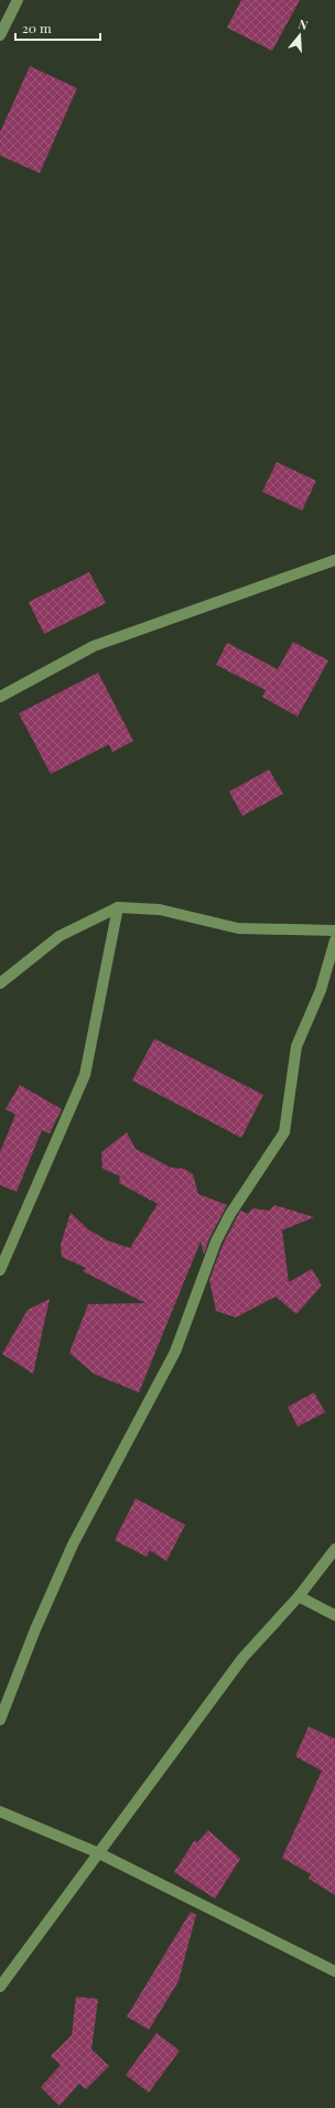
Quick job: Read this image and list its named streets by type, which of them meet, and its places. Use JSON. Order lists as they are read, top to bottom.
{
  "scale_bar": "20 m",
  "north": "top"
}
